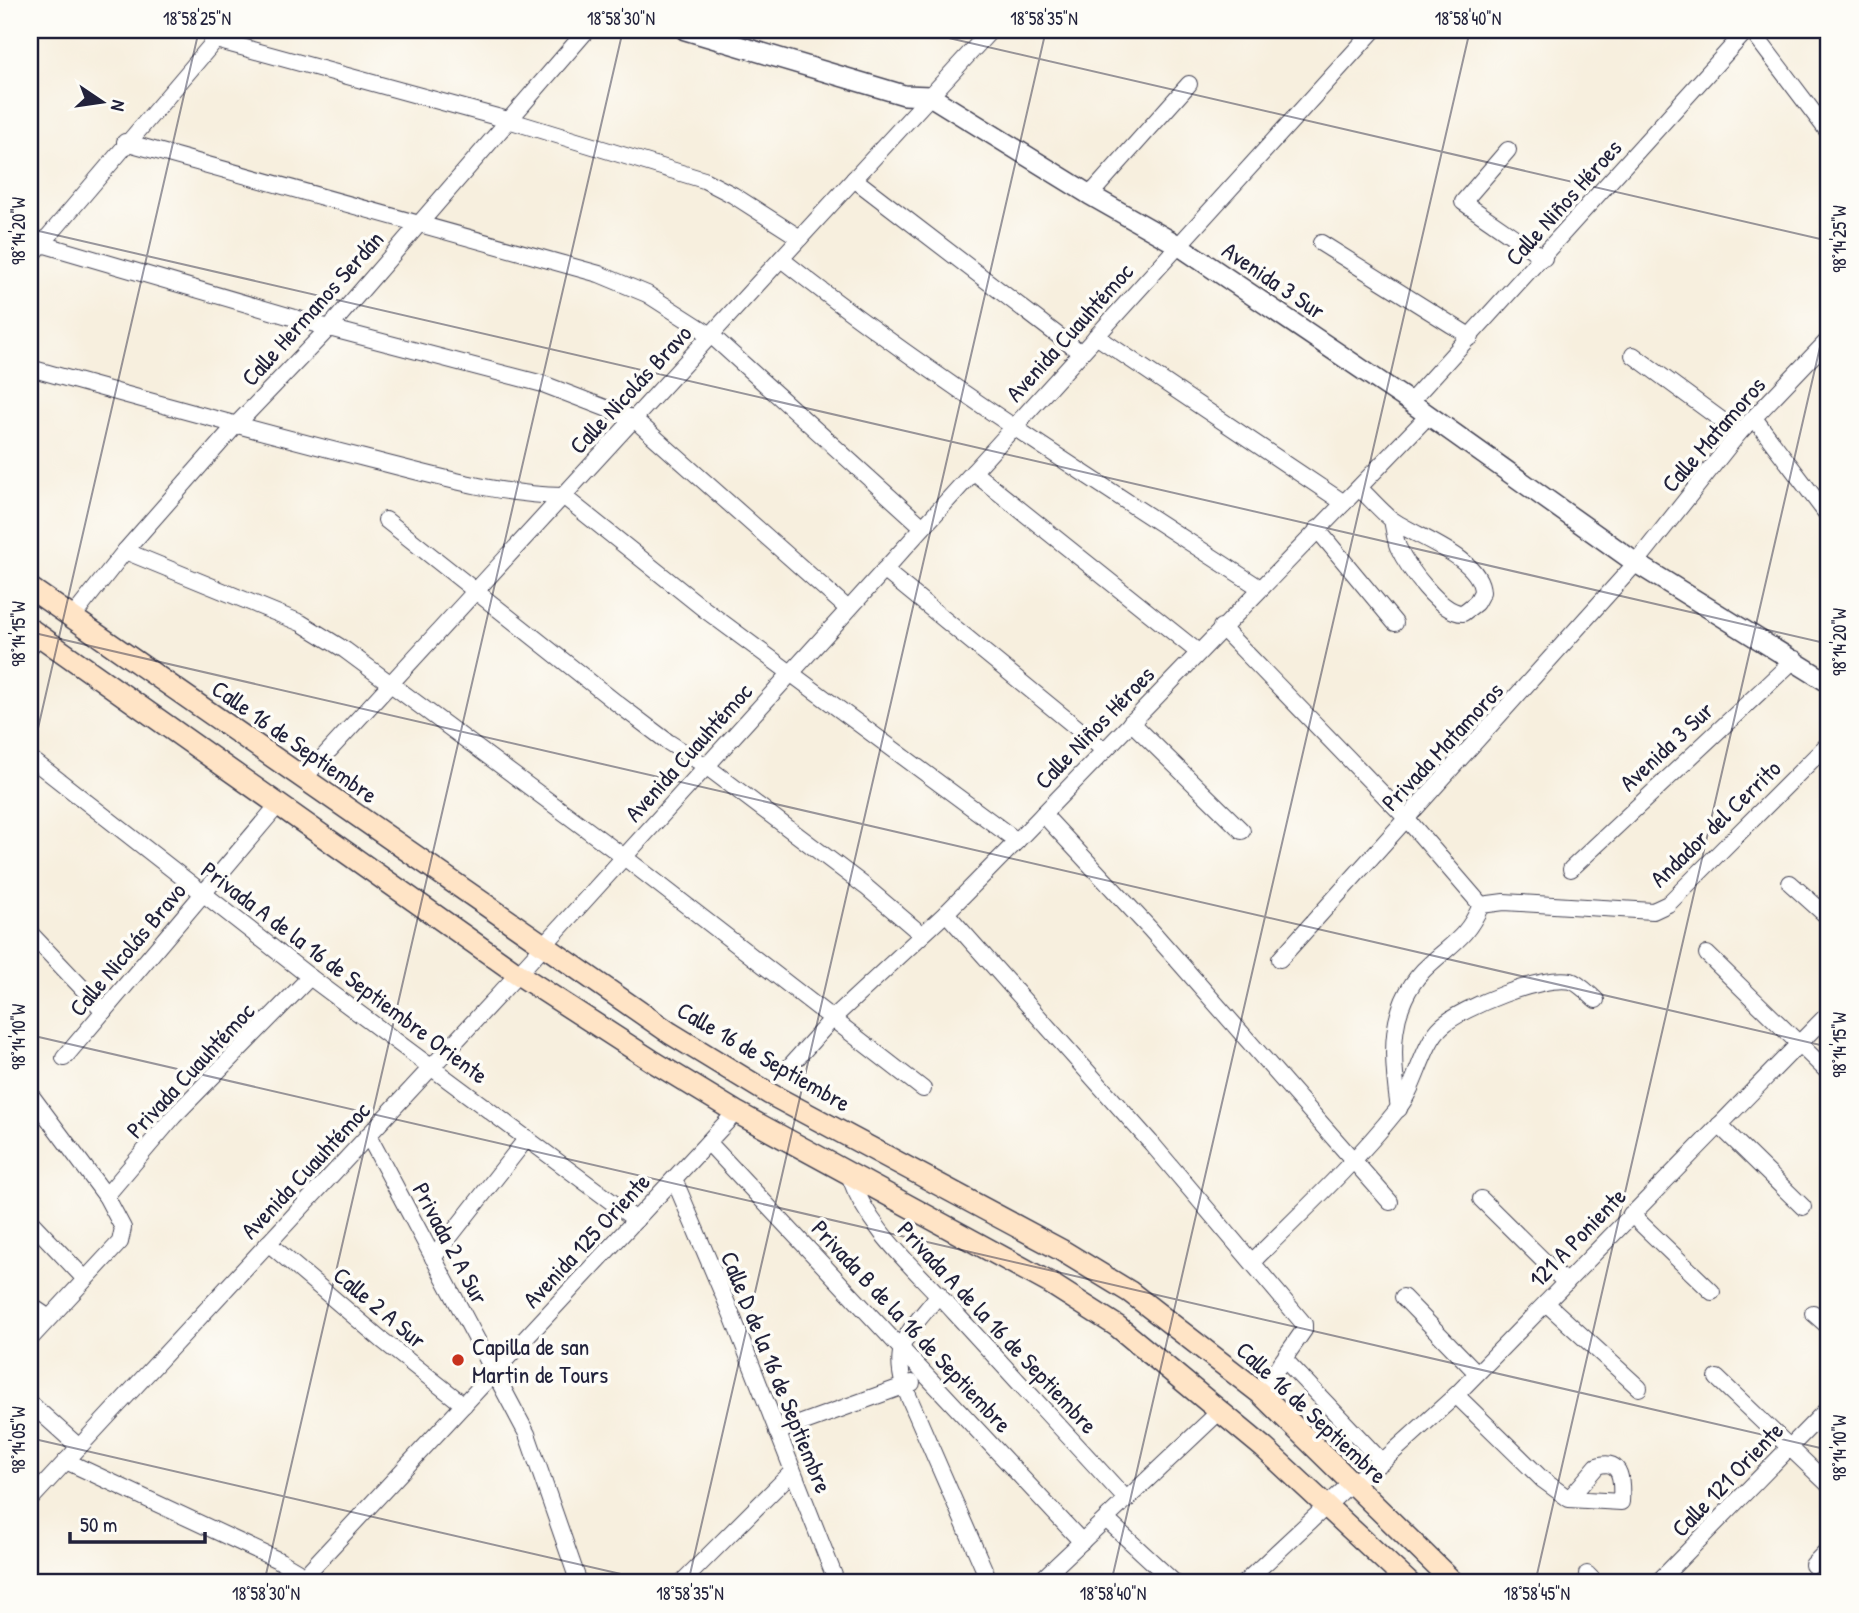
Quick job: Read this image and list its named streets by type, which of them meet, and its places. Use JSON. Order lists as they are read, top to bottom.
{
  "streets": {
    "main road": ["Calle 16 de Septiembre"],
    "street": [
      "Calle Niños Héroes",
      "Avenida 3 Sur",
      "Calle Hermanos Serdán",
      "Avenida Cuauhtémoc",
      "Calle Nicolás Bravo",
      "Calle Matamoros",
      "Privada Matamoros",
      "Andador del Cerrito",
      "Privada A de la 16 de Septiembre Oriente",
      "Privada Cuauhtémoc",
      "121 A Poniente",
      "Avenida 125 Oriente",
      "Privada 2 A Sur",
      "Calle 2 A Sur",
      "Privada B de la 16 de Septiembre",
      "Privada A de la 16 de Septiembre",
      "Calle D de la 16 de Septiembre",
      "Calle 121 Oriente"
    ]
  },
  "crossings": [
    ["Calle Niños Héroes", "Avenida 3 Sur"],
    ["Avenida 3 Sur", "Avenida Cuauhtémoc"],
    ["Avenida 3 Sur", "Calle Nicolás Bravo"],
    ["Avenida 3 Sur", "Calle Matamoros"],
    ["Avenida 3 Sur", "Privada Matamoros"],
    ["Calle Hermanos Serdán", "Calle 16 de Septiembre"],
    ["Avenida Cuauhtémoc", "Calle 16 de Septiembre"],
    ["Avenida Cuauhtémoc", "Privada A de la 16 de Septiembre Oriente"],
    ["Avenida Cuauhtémoc", "Privada 2 A Sur"],
    ["Avenida Cuauhtémoc", "Calle 2 A Sur"],
    ["Calle Nicolás Bravo", "Calle 16 de Septiembre"],
    ["Calle Nicolás Bravo", "Privada A de la 16 de Septiembre Oriente"],
    ["Calle Matamoros", "Privada Matamoros"],
    ["Calle 16 de Septiembre", "121 A Poniente"],
    ["Privada A de la 16 de Septiembre Oriente", "Privada Cuauhtémoc"],
    ["Privada A de la 16 de Septiembre Oriente", "Avenida 125 Oriente"],
    ["Avenida 125 Oriente", "Privada 2 A Sur"],
    ["Avenida 125 Oriente", "Calle 2 A Sur"],
    ["Avenida 125 Oriente", "Privada B de la 16 de Septiembre"],
    ["Avenida 125 Oriente", "Calle D de la 16 de Septiembre"]
  ],
  "places": ["Capilla de san Martin de Tours"],
  "scale_bar": "50 m",
  "north": "right",
  "coordinates": [
    "18°58'25\"N",
    "18°58'30\"N",
    "18°58'35\"N",
    "18°58'40\"N",
    "98°14'20\"W",
    "98°14'25\"W",
    "98°14'15\"W",
    "98°14'10\"W",
    "98°14'05\"W",
    "18°58'45\"N"
  ]
}
